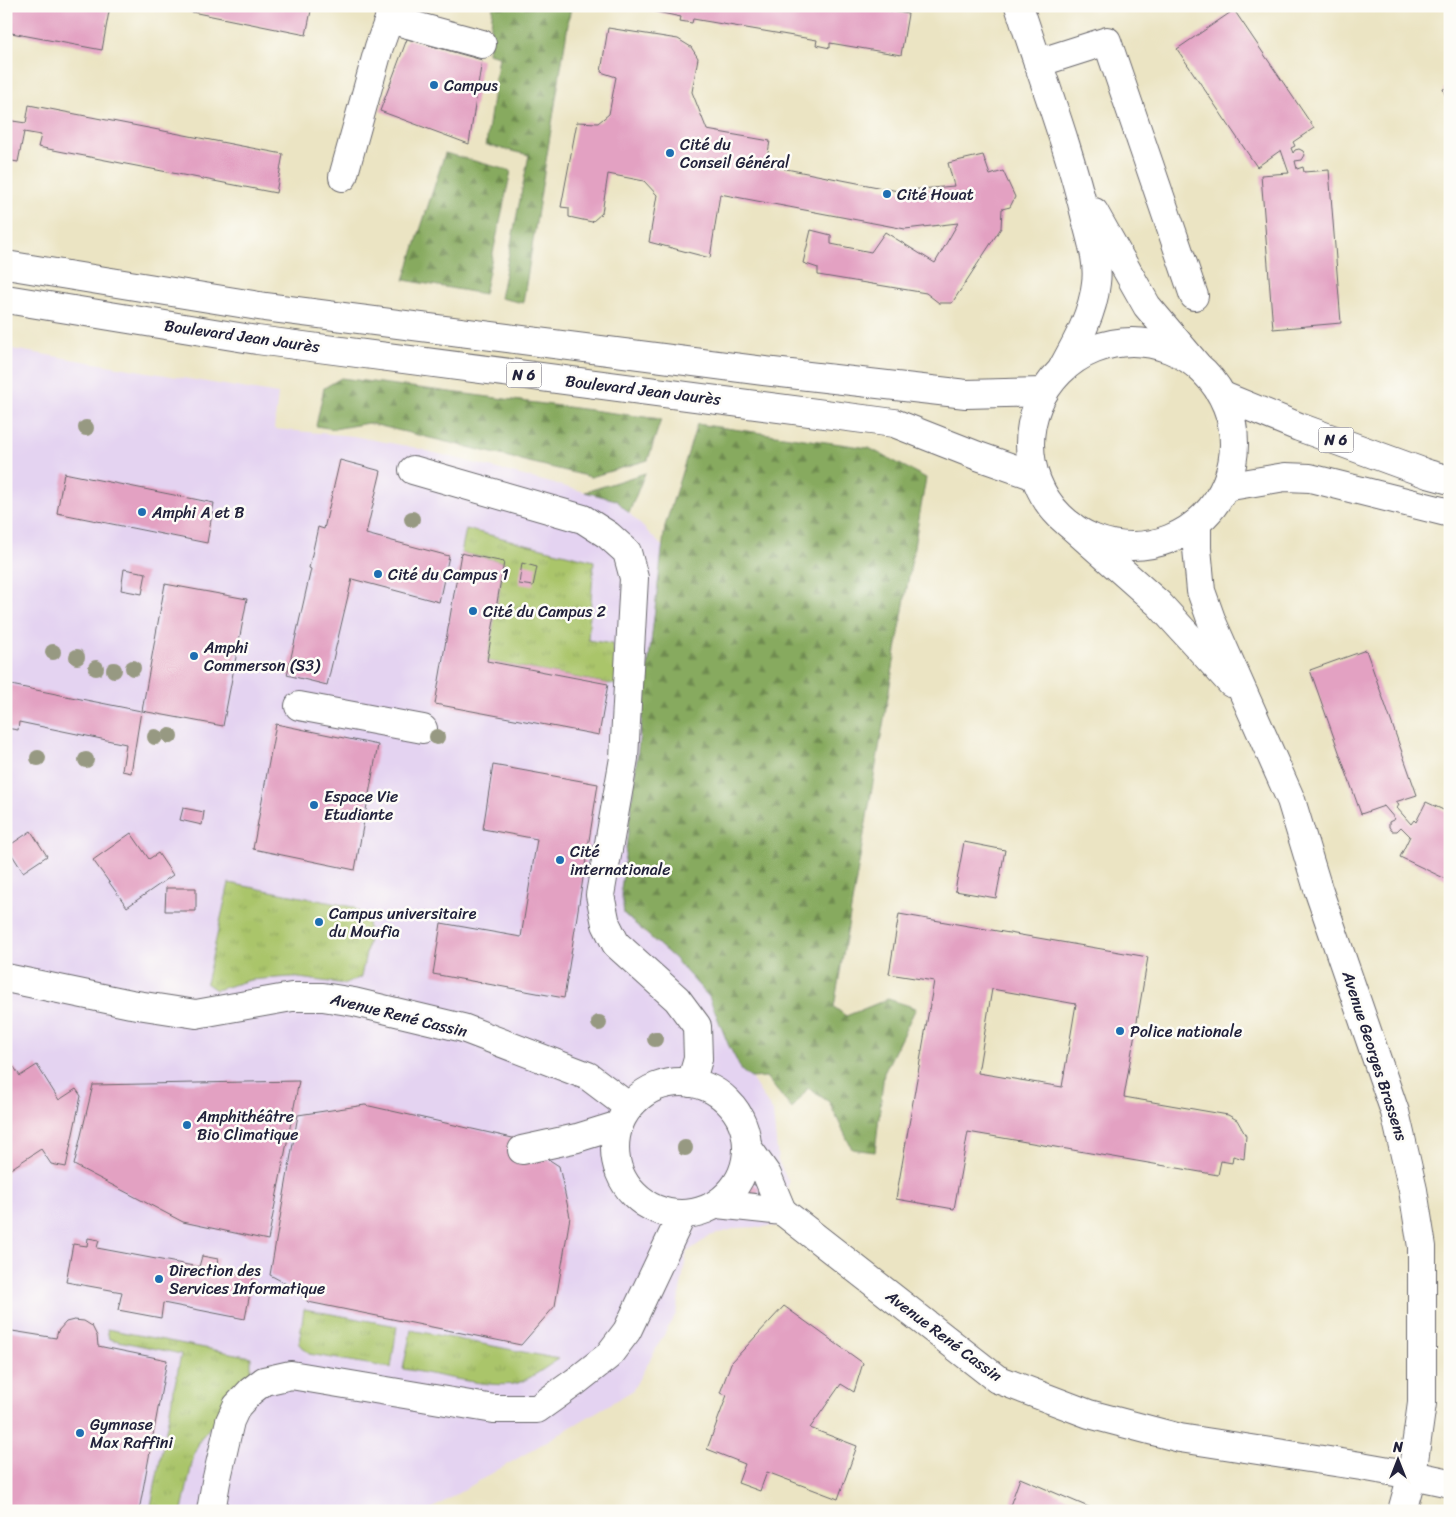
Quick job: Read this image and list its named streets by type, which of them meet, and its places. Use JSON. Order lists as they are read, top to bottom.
{
  "streets": {
    "main road": [
      "Boulevard Jean Jaurès",
      "N 6",
      "Avenue René Cassin",
      "Avenue Georges Brassens"
    ]
  },
  "crossings": [
    ["Avenue René Cassin", "Avenue Georges Brassens"]
  ],
  "places": [
    "Campus",
    "Cité du Conseil Général",
    "Cité Houat",
    "Amphi A et B",
    "Cité du Campus 1",
    "Cité du Campus 2",
    "Amphi Commerson (S3)",
    "Espace Vie Etudiante",
    "Cité internationale",
    "Campus universitaire du Moufia",
    "Police nationale",
    "Amphithéâtre Bio Climatique",
    "Direction des Services Informatique",
    "Gymnase Max Raffini"
  ],
  "north": "top"
}
